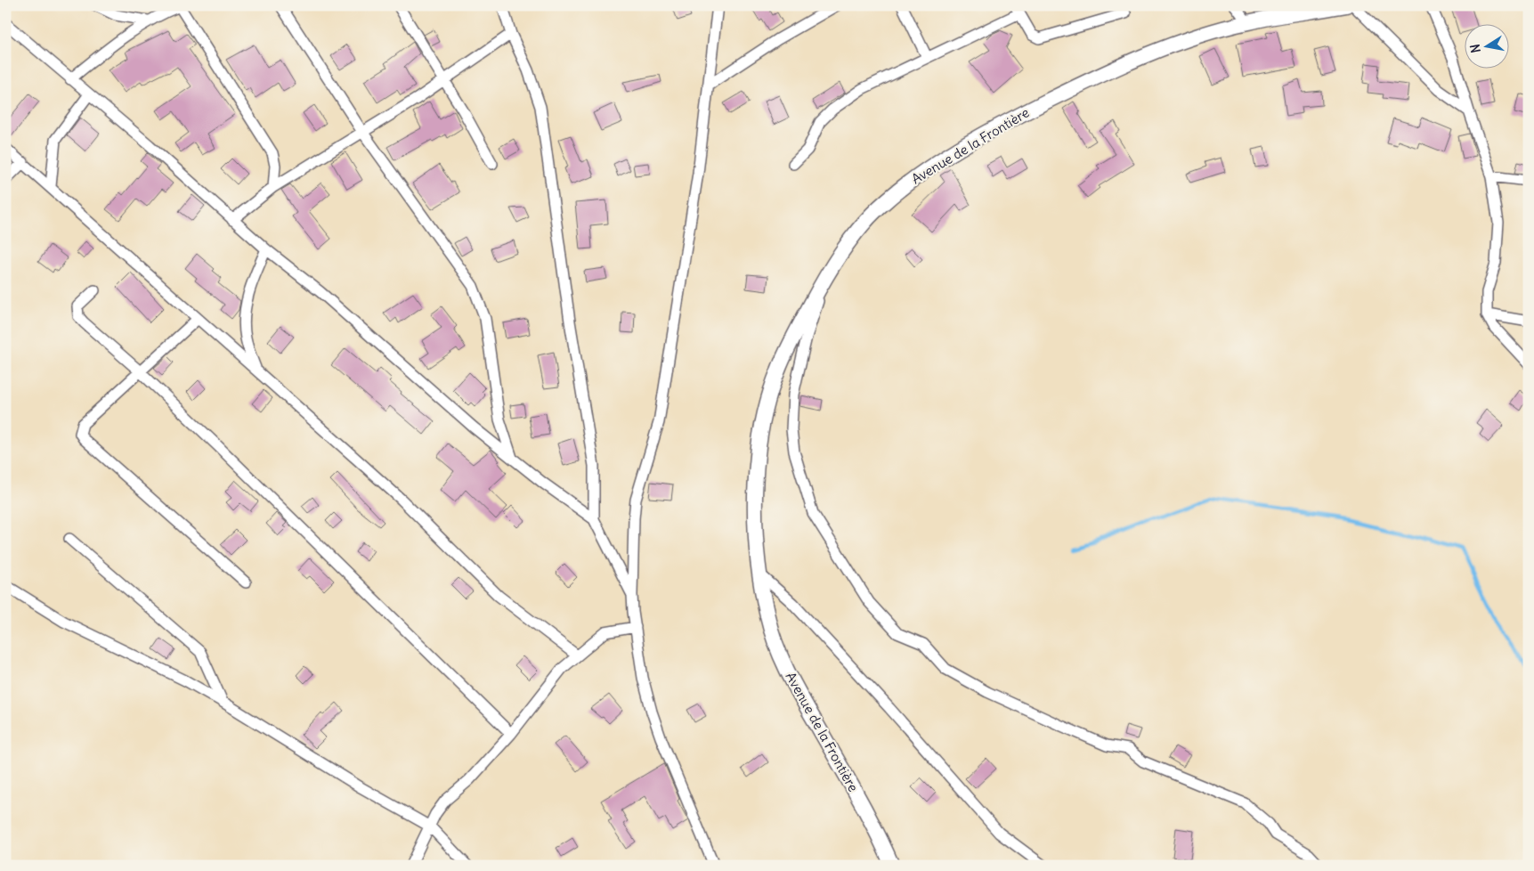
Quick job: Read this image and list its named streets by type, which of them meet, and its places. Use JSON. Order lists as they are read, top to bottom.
{
  "streets": {
    "street": ["Avenue de la Frontière"]
  },
  "north": "left"
}
